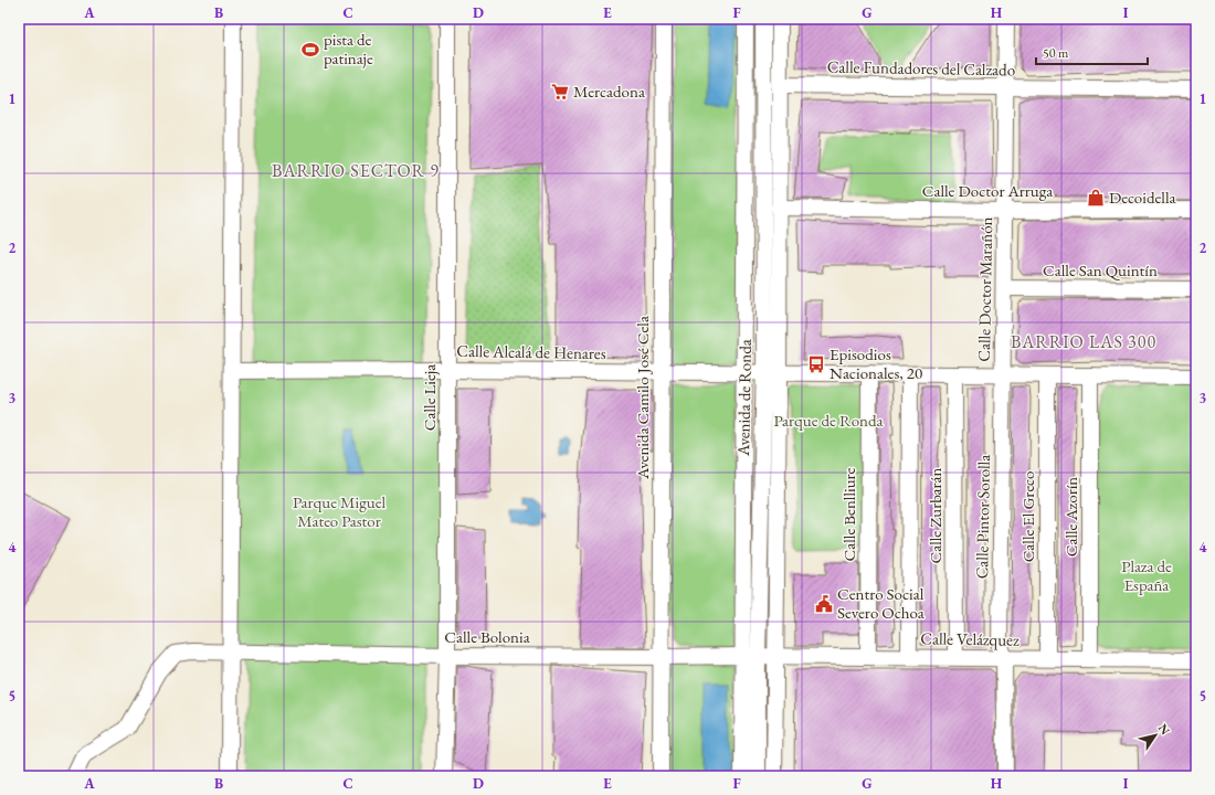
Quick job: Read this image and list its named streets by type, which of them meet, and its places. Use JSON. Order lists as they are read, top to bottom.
{
  "streets": {
    "street": [
      "Calle Fundadores del Calzado",
      "Calle Doctor Arruga",
      "Calle San Quintín",
      "Calle Doctor Marañón",
      "Calle Alcalá de Henares",
      "Calle Lieja",
      "Avenida Camilo José Cela",
      "Avenida de Ronda",
      "Calle Benlliure",
      "Calle Zurbarán",
      "Calle Pintor Sorolla",
      "Calle El Greco",
      "Calle Azorín",
      "Calle Bolonia",
      "Calle Velázquez"
    ]
  },
  "crossings": [
    ["Calle Fundadores del Calzado", "Calle Doctor Marañón"],
    ["Calle Fundadores del Calzado", "Avenida de Ronda"],
    ["Calle Doctor Arruga", "Calle Doctor Marañón"],
    ["Calle Doctor Arruga", "Avenida de Ronda"],
    ["Calle San Quintín", "Calle Doctor Marañón"],
    ["Calle Doctor Marañón", "Calle Alcalá de Henares"],
    ["Calle Doctor Marañón", "Calle Pintor Sorolla"],
    ["Calle Alcalá de Henares", "Calle Lieja"],
    ["Calle Alcalá de Henares", "Avenida Camilo José Cela"],
    ["Calle Alcalá de Henares", "Avenida de Ronda"],
    ["Calle Alcalá de Henares", "Calle Benlliure"],
    ["Calle Alcalá de Henares", "Calle Zurbarán"],
    ["Calle Alcalá de Henares", "Calle Pintor Sorolla"],
    ["Calle Alcalá de Henares", "Calle El Greco"],
    ["Calle Alcalá de Henares", "Calle Azorín"],
    ["Calle Lieja", "Calle Bolonia"],
    ["Avenida Camilo José Cela", "Calle Bolonia"],
    ["Avenida de Ronda", "Calle Bolonia"],
    ["Avenida de Ronda", "Calle Velázquez"],
    ["Calle Benlliure", "Calle Velázquez"],
    ["Calle Zurbarán", "Calle Velázquez"],
    ["Calle Pintor Sorolla", "Calle Velázquez"],
    ["Calle El Greco", "Calle Velázquez"],
    ["Calle Azorín", "Calle Velázquez"],
    ["Calle Bolonia", "Calle Velázquez"]
  ],
  "districts": ["BARRIO SECTOR 9", "BARRIO LAS 300"],
  "parks": ["Parque de Ronda", "Parque Miguel Mateo Pastor", "Plaza de España"],
  "places": {
    "sports": ["pista de patinaje"],
    "supermarket": ["Mercadona"],
    "shop": ["Decoidella"],
    "bus stop": ["Episodios Nacionales, 20"],
    "public building": ["Centro Social Severo Ochoa"]
  },
  "scale_bar": "50 m",
  "north": "top right",
  "grid": {
    "columns": [
      "A",
      "B",
      "C",
      "D",
      "E",
      "F",
      "G",
      "H",
      "I"
    ],
    "rows": [
      "1",
      "2",
      "3",
      "4",
      "5"
    ]
  }
}
